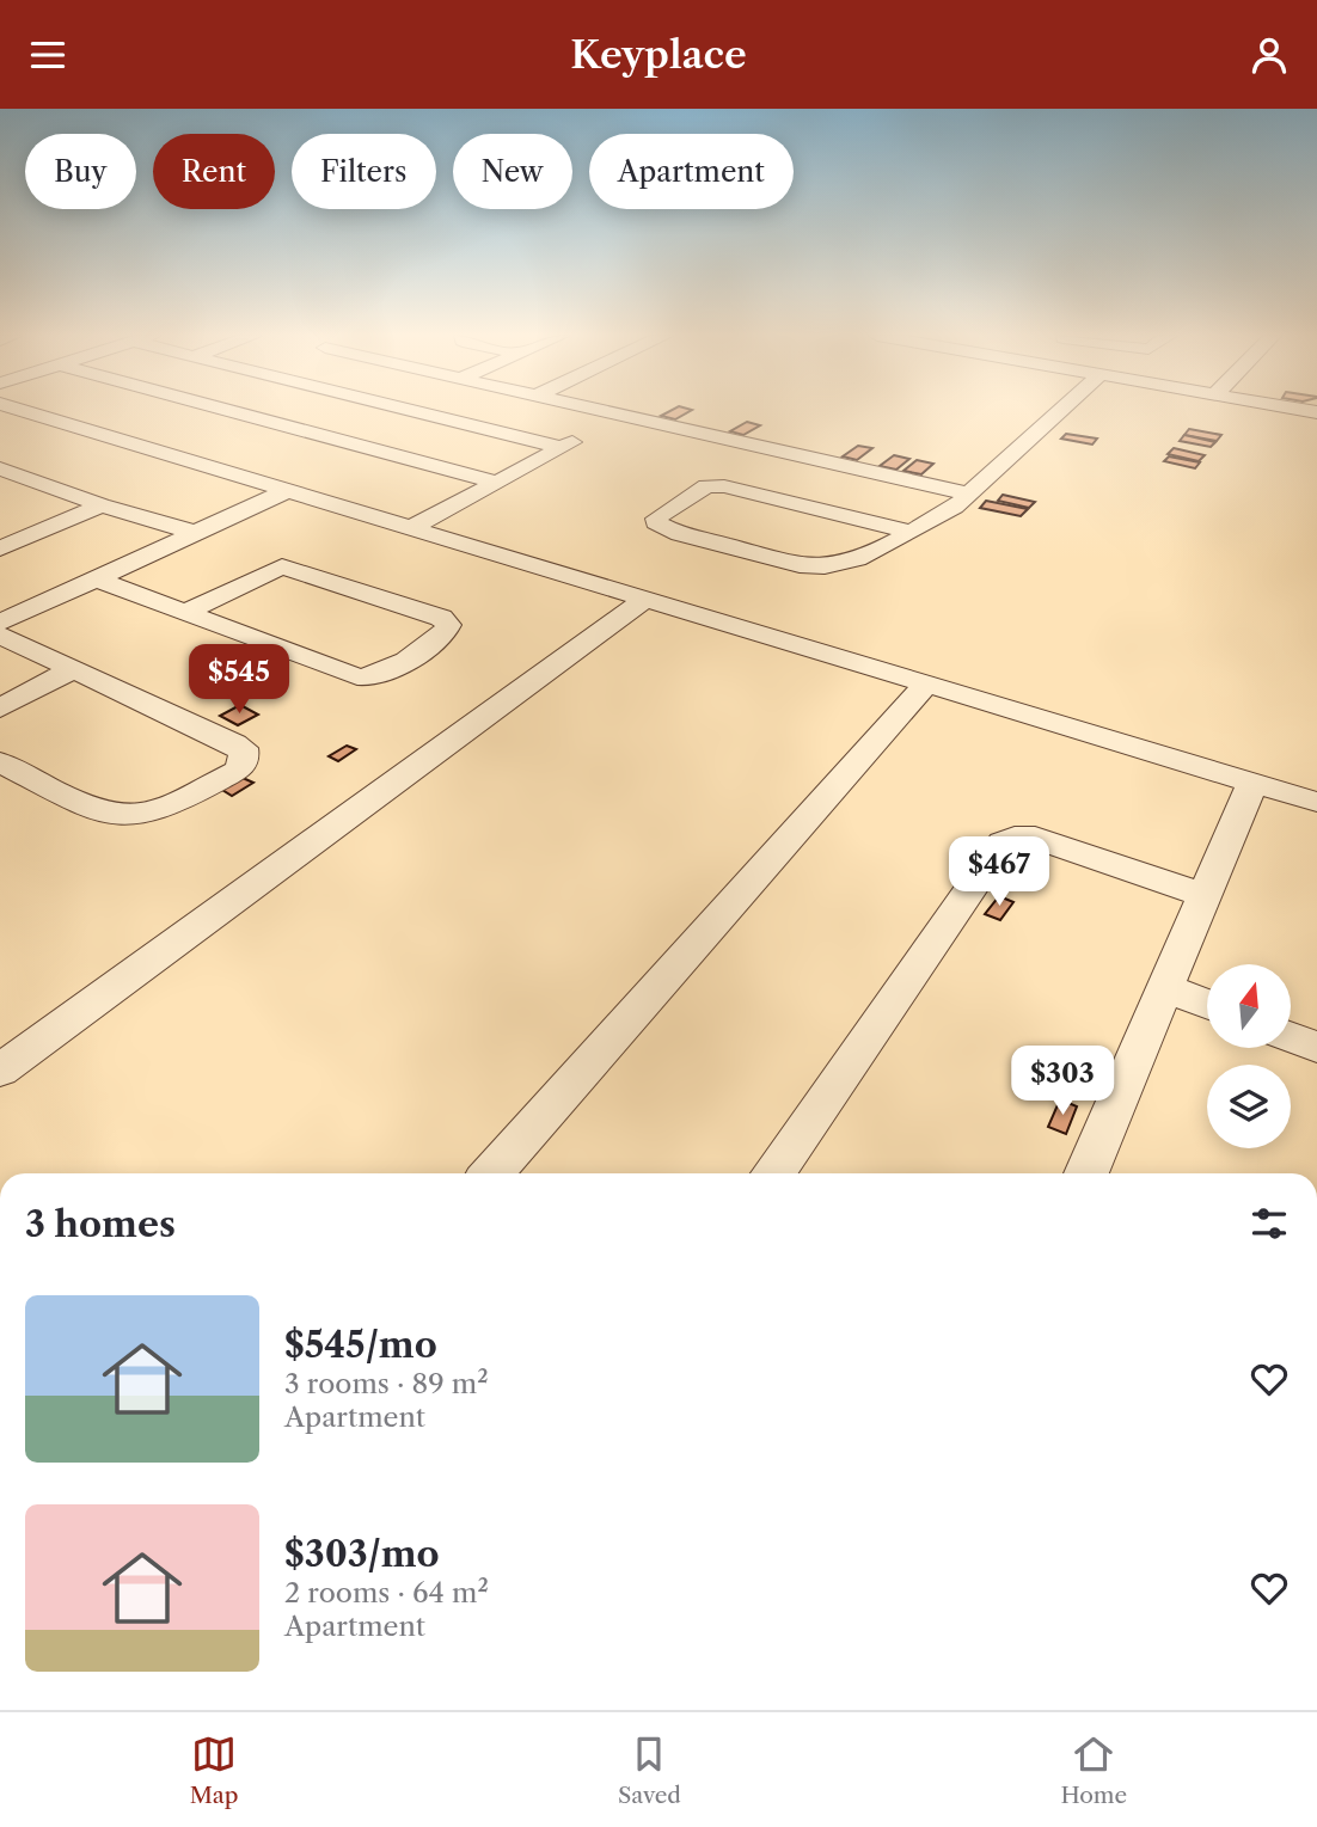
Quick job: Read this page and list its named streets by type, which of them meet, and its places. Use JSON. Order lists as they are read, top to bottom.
{
  "north": "top",
  "page": {
    "header": "Keyplace",
    "chip": [
      "Buy",
      "Rent",
      "Filters",
      "New",
      "Apartment"
    ],
    "price": ["$545", "$467", "$303"],
    "heading": "3 homes",
    "list": [
      {
        "name": "$545/mo",
        "note": "3 rooms · 89 m² · Apartment"
      },
      {
        "name": "$303/mo",
        "note": "2 rooms · 64 m² · Apartment"
      }
    ],
    "tabs": ["Map", "Saved", "Home"]
  }
}
